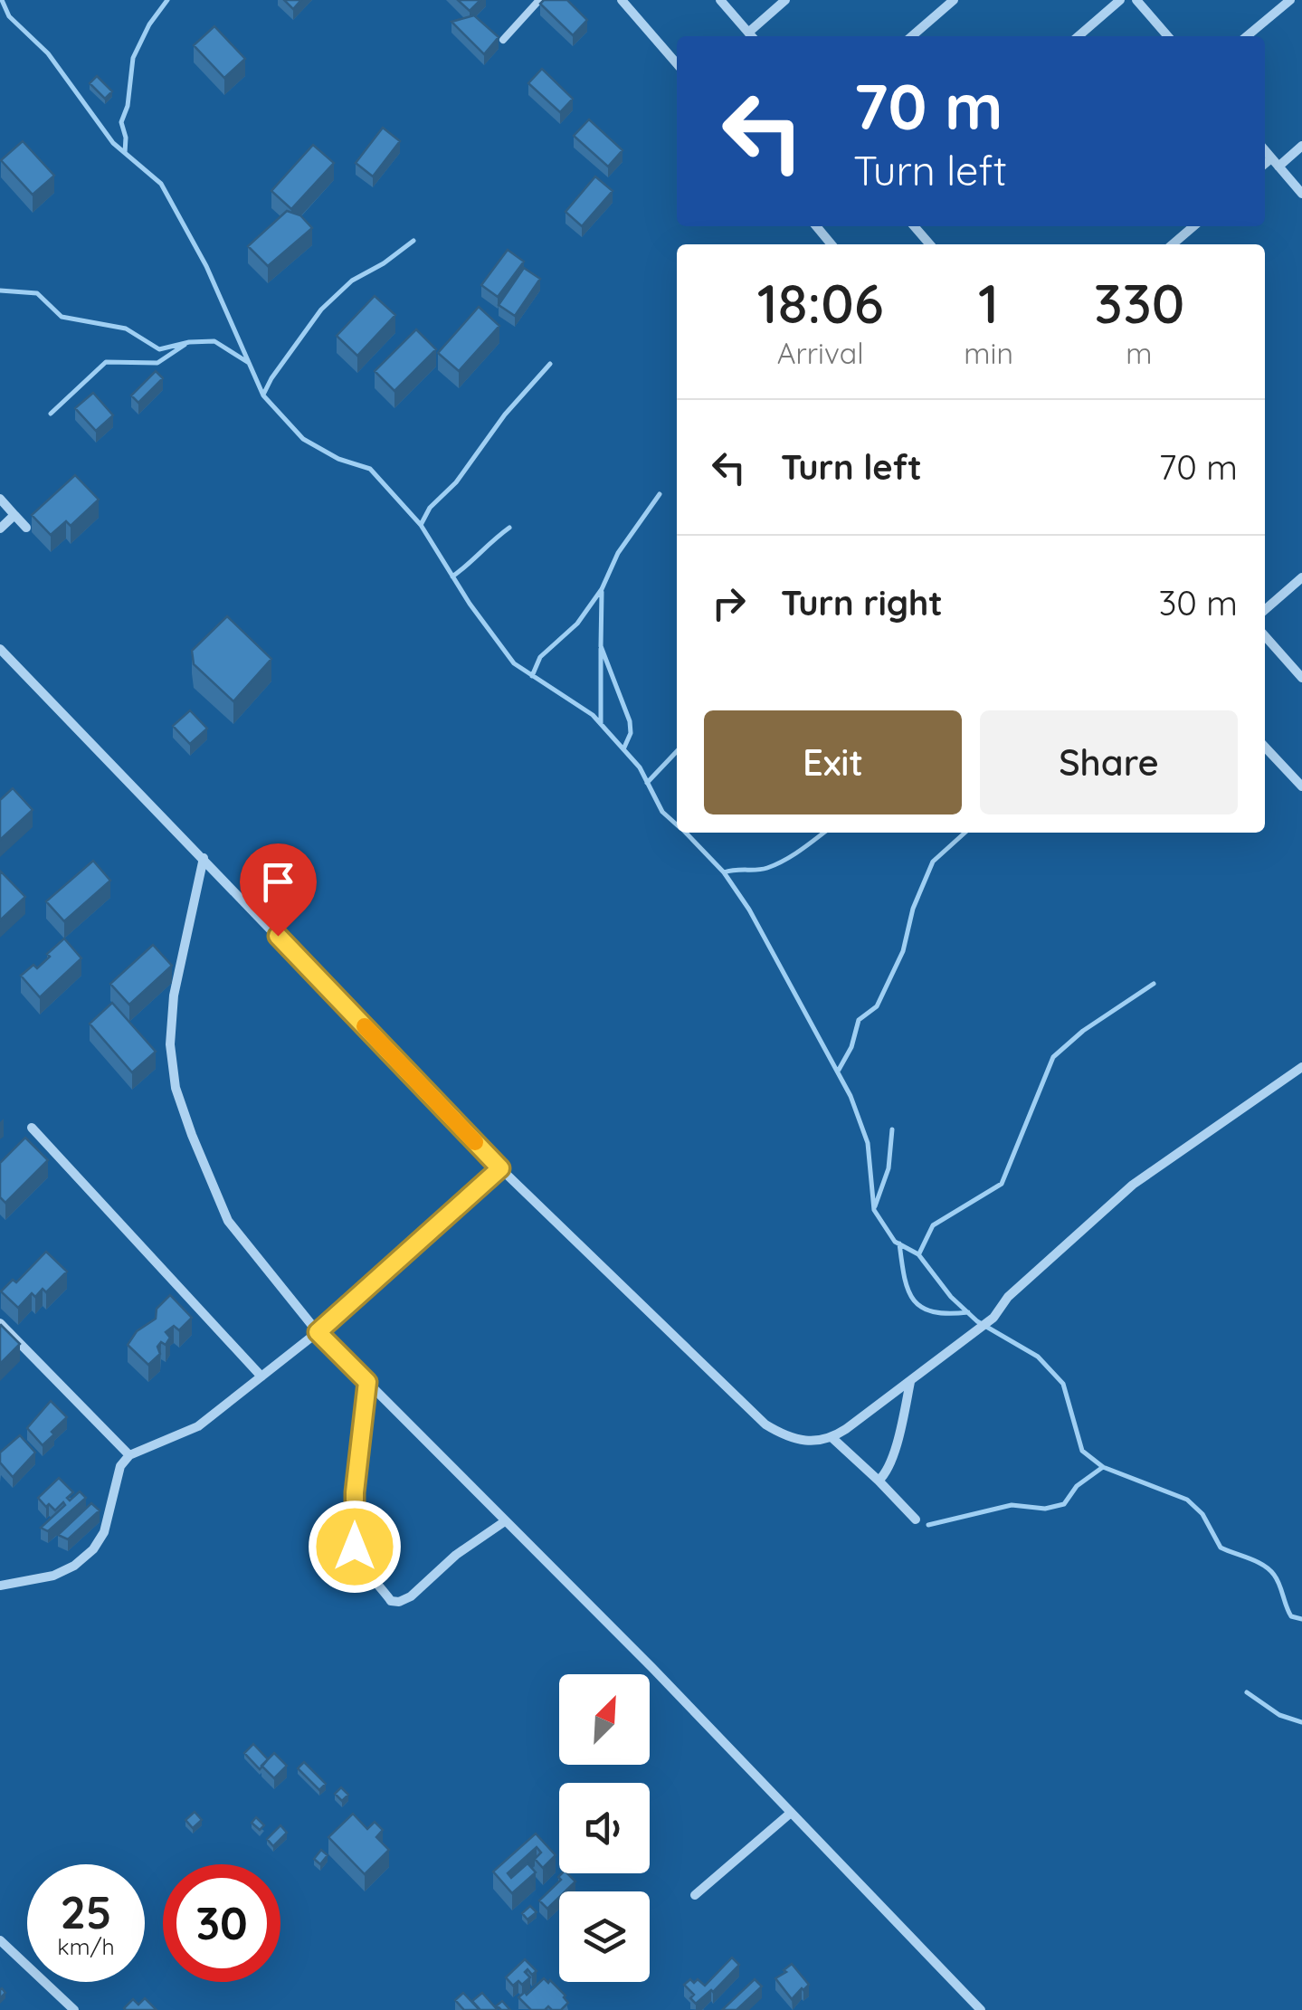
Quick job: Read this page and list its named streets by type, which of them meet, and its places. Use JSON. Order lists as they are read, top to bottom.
{
  "north": "top right",
  "page": {
    "turn": ["70 m", "Turn left"],
    "eta": [
      "18:06",
      "Arrival",
      "1",
      "min",
      "330",
      "m"
    ],
    "list": [
      {
        "name": "Turn left",
        "value": "70 m"
      },
      {
        "name": "Turn right",
        "value": "30 m"
      }
    ],
    "buttons": ["Exit", "Share"],
    "speed": "25 km/h",
    "limit": "30"
  }
}
